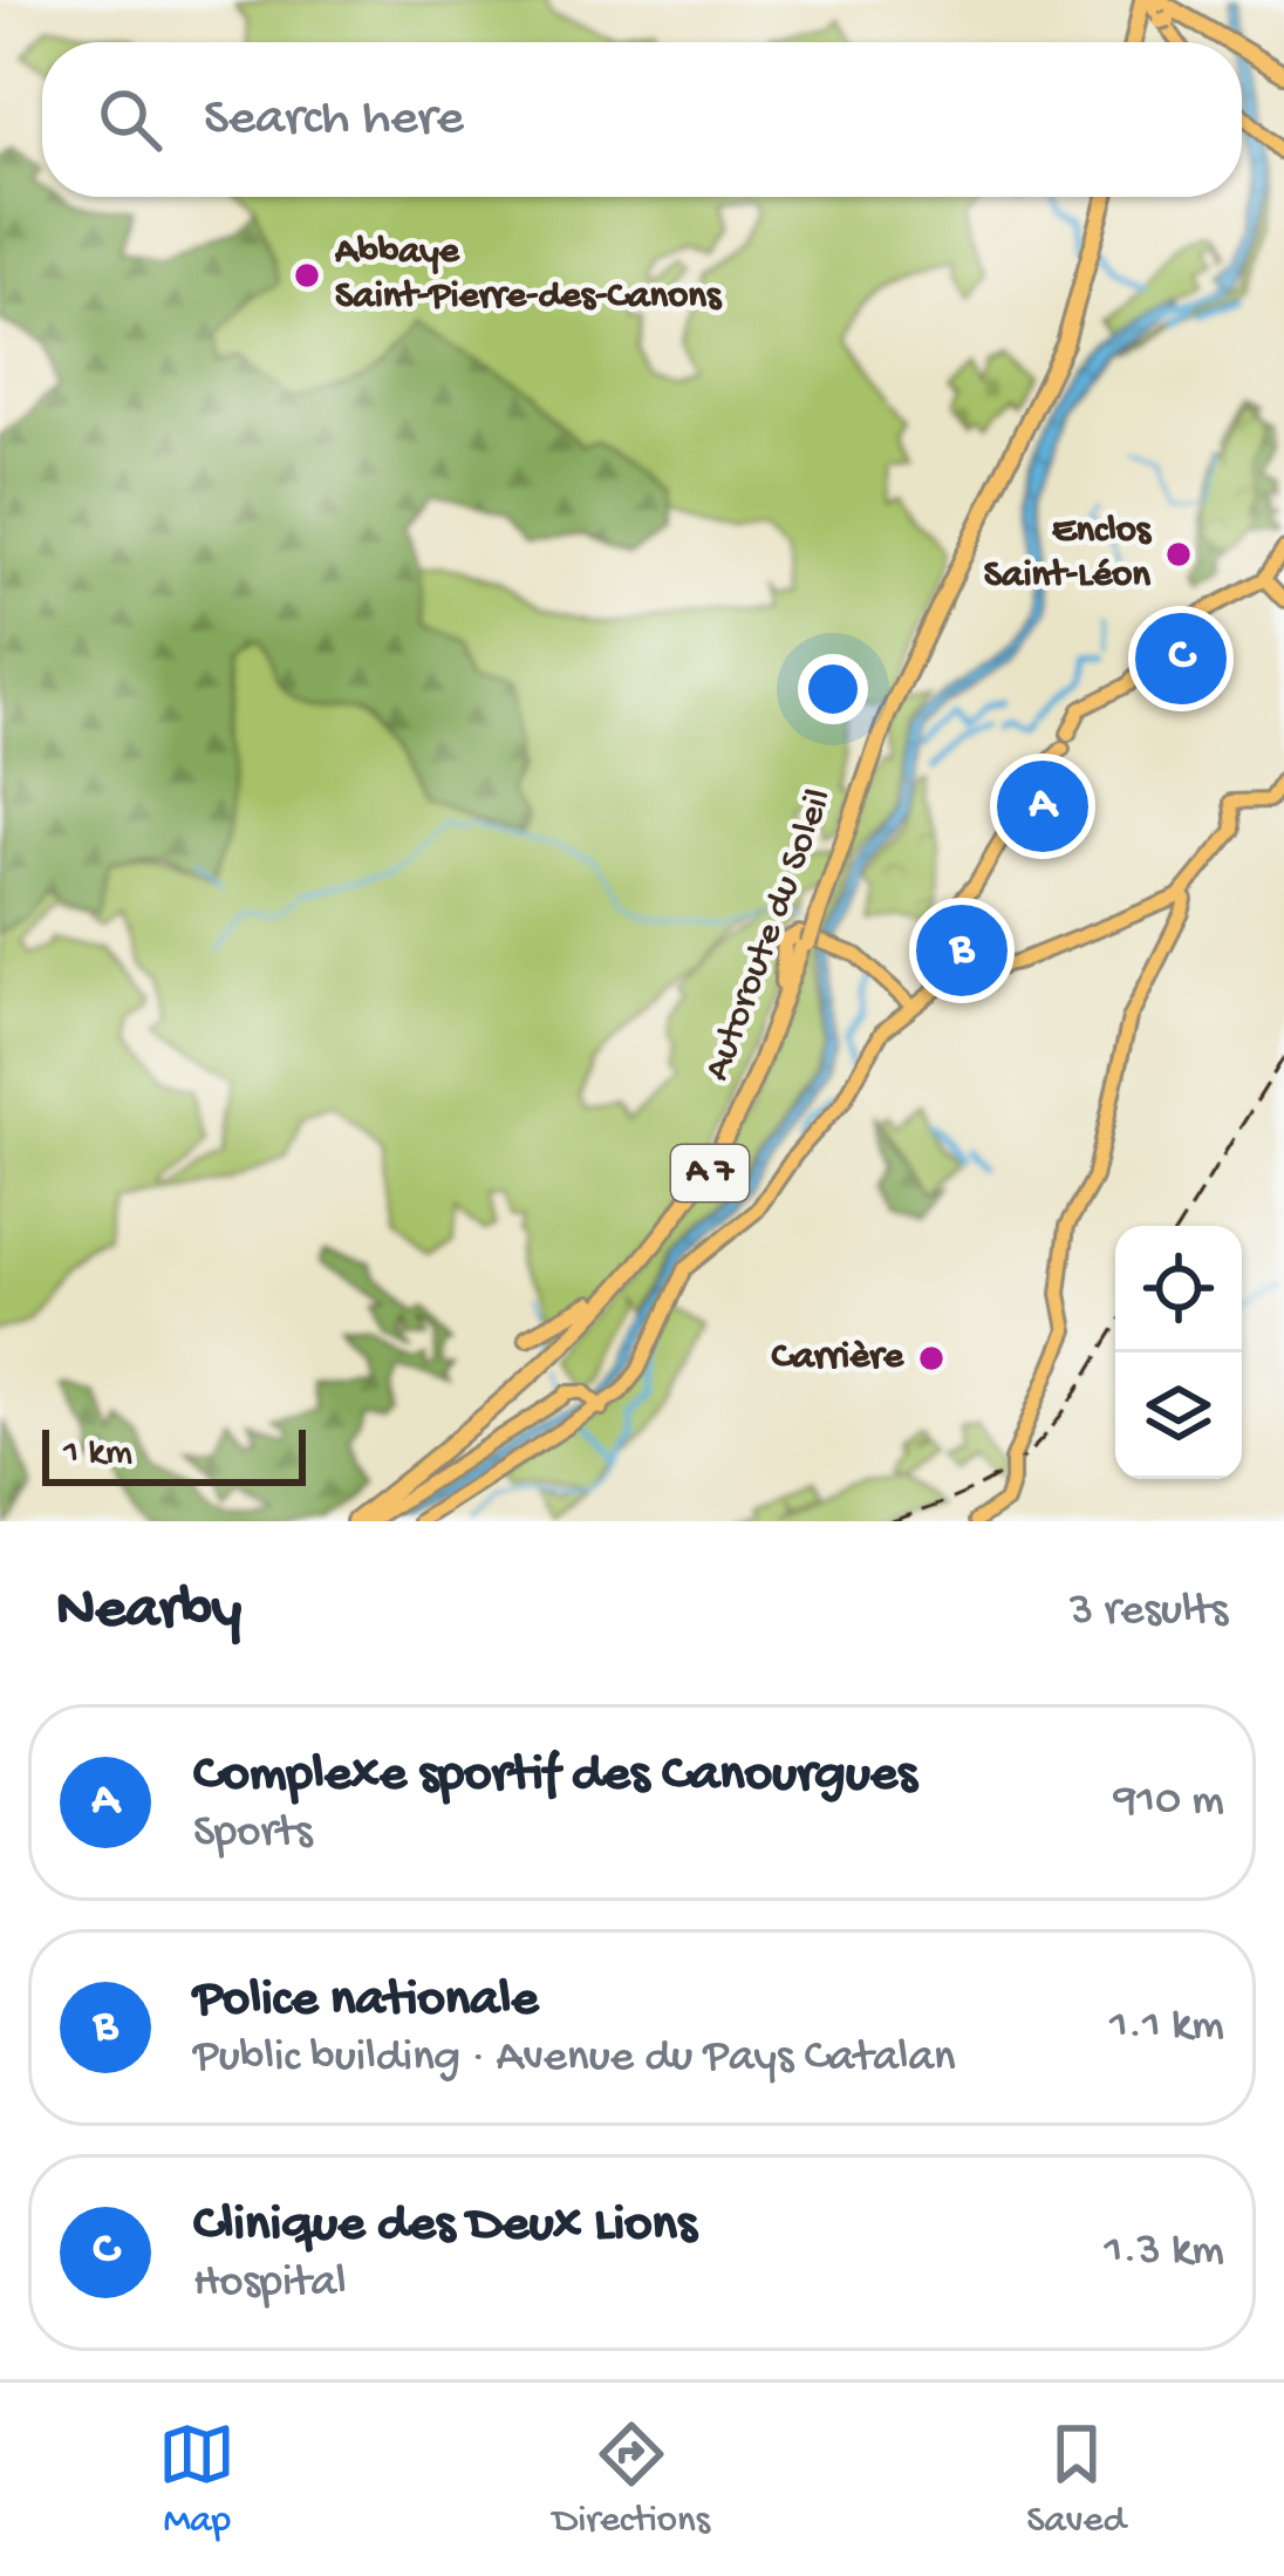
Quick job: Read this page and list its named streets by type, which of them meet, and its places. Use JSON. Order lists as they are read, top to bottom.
{
  "streets": {
    "highway": ["Autoroute du Soleil", "A 7"]
  },
  "places": ["Abbaye Saint-Pierre-des-Canons", "Enclos Saint-Léon", "Carrière"],
  "scale_bar": "1 km",
  "page": {
    "search": "Search here",
    "pins": ["C", "A", "B"],
    "scale": "1 km",
    "heading": ["Nearby", "3 results"],
    "list": [
      {
        "mark": "A",
        "name": "Complexe sportif des Canourgues",
        "note": "Sports",
        "value": "910 m"
      },
      {
        "mark": "B",
        "name": "Police nationale",
        "note": "Public building · Avenue du Pays Catalan",
        "value": "1.1 km"
      },
      {
        "mark": "C",
        "name": "Clinique des Deux Lions",
        "note": "Hospital",
        "value": "1.3 km"
      }
    ],
    "nav": ["Map", "Directions", "Saved"]
  }
}
